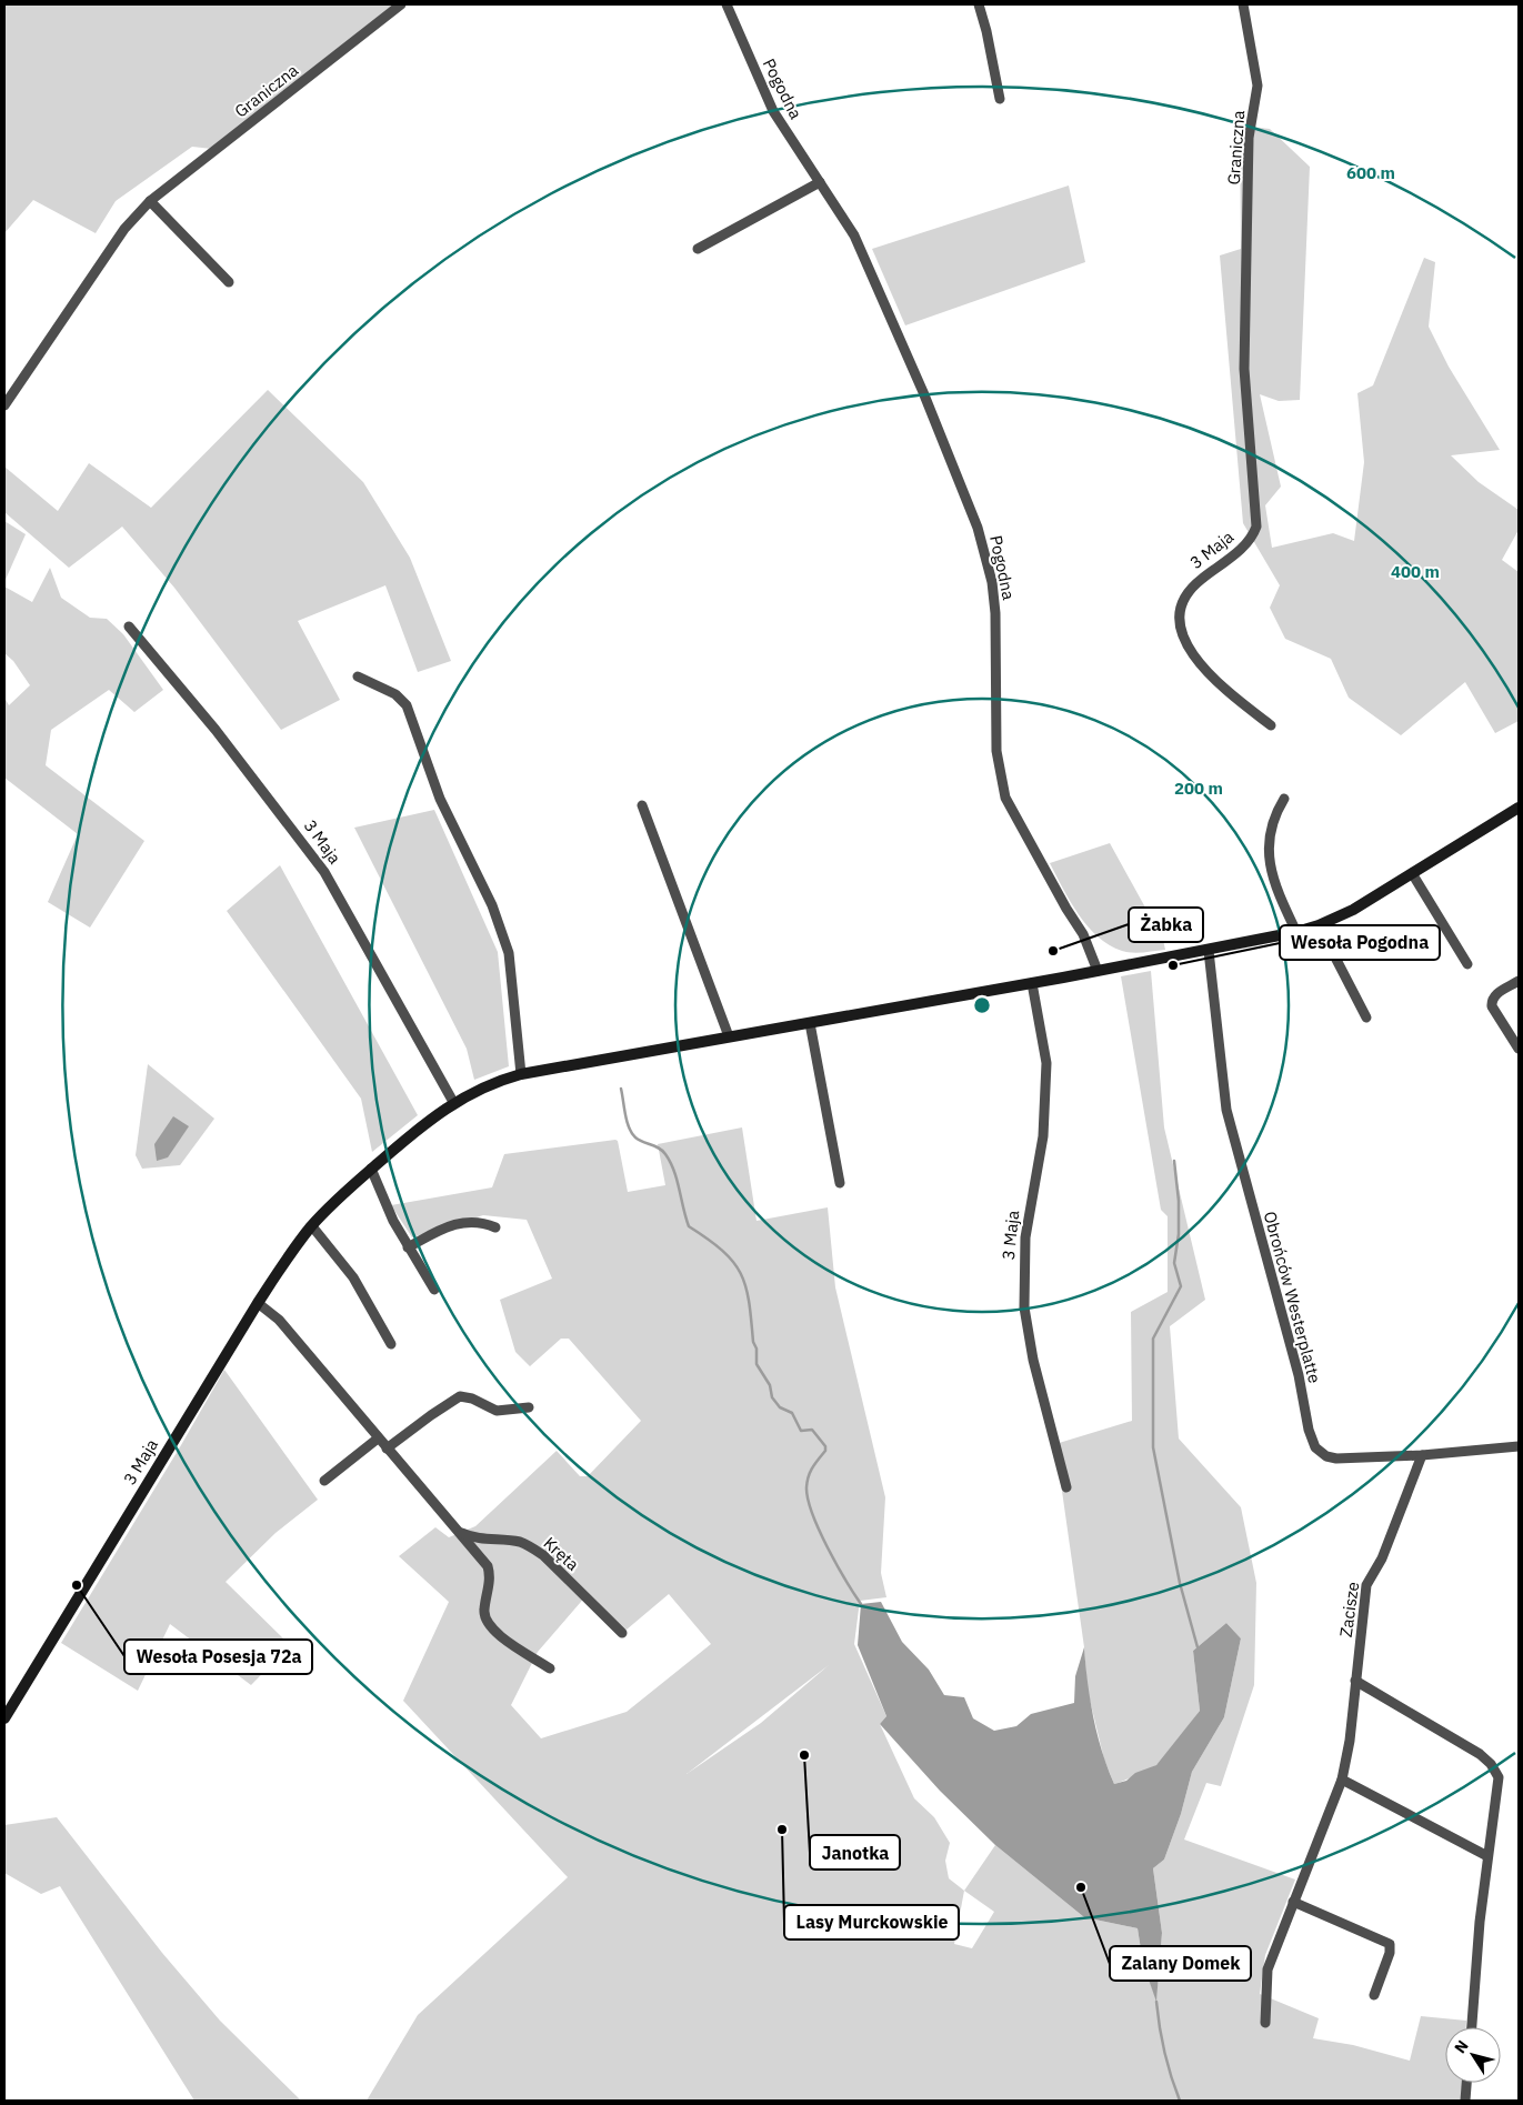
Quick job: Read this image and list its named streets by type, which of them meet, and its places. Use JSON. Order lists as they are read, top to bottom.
{
  "streets": {
    "street": [
      "Pogodna",
      "Graniczna",
      "3 Maja",
      "Obrońców Westerplatte",
      "Kręta",
      "Zacisze"
    ]
  },
  "crossings": [
    ["Pogodna", "3 Maja"],
    ["Graniczna", "3 Maja"],
    ["3 Maja", "Obrońców Westerplatte"],
    ["Obrońców Westerplatte", "Zacisze"]
  ],
  "places": [
    "Żabka",
    "Wesoła Pogodna",
    "Wesoła Posesja 72a",
    "Janotka",
    "Lasy Murckowskie",
    "Zalany Domek"
  ],
  "north": "top left",
  "rings": ["600 m", "400 m", "200 m"]
}
